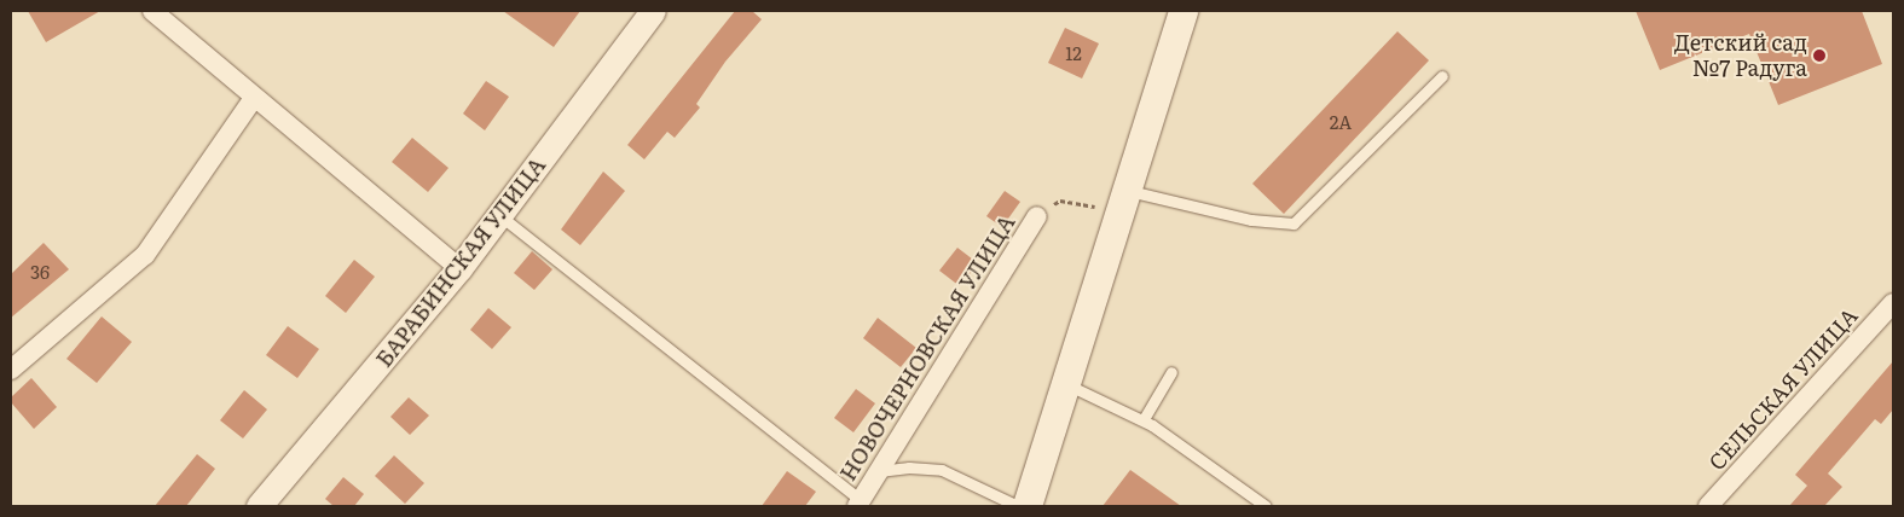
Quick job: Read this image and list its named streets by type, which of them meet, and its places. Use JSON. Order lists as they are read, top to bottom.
{
  "streets": {
    "street": ["БАРАБИНСКАЯ УЛИЦА", "НОВОЧЕРНОВСКАЯ УЛИЦА", "СЕЛЬСКАЯ УЛИЦА"]
  },
  "places": ["Детский сад №7 Радуга"],
  "house_numbers": ["12", "2А", "36"]
}
